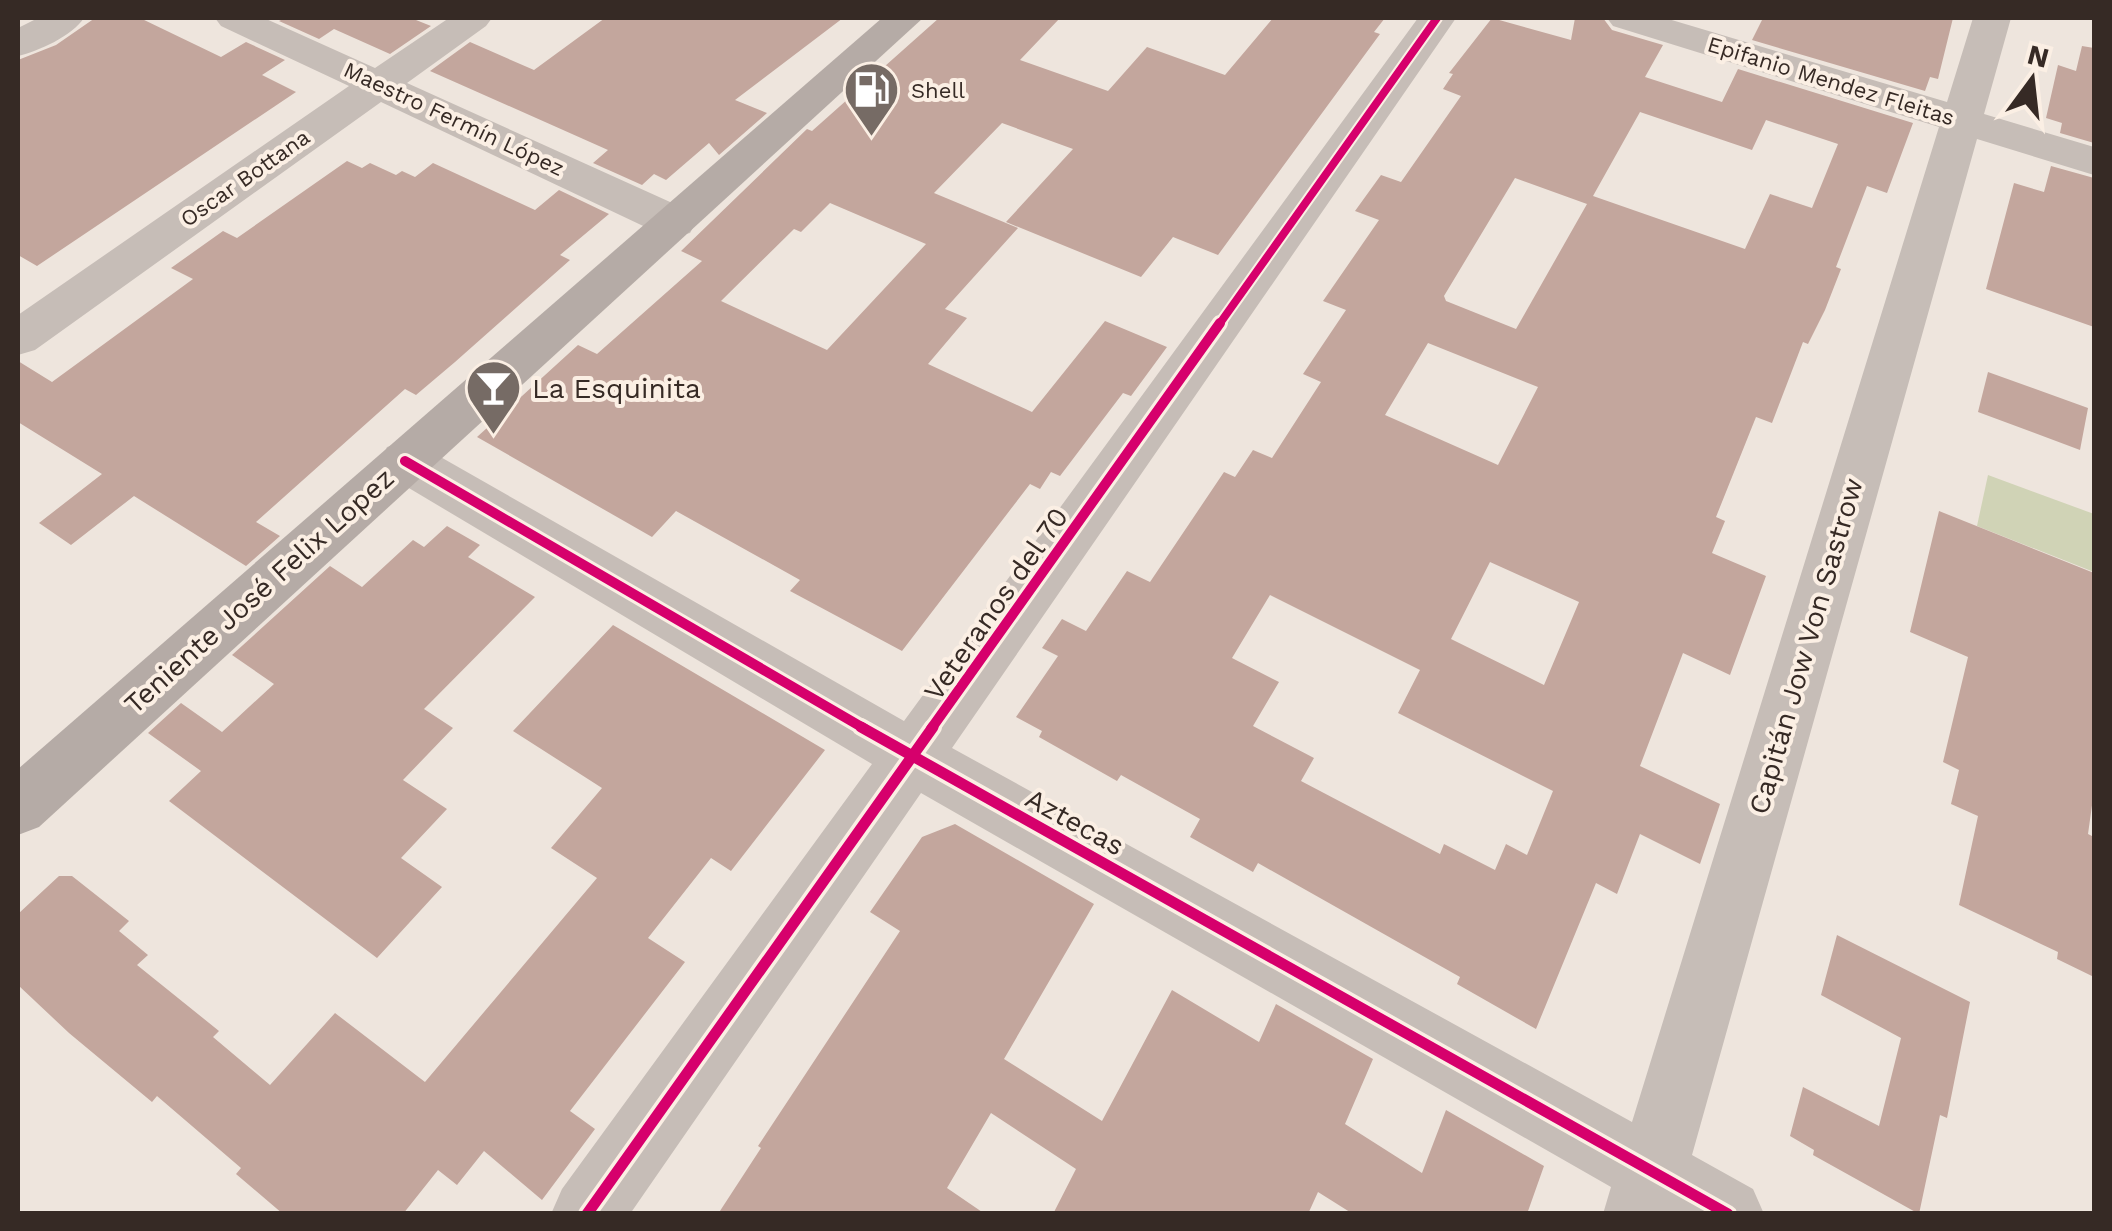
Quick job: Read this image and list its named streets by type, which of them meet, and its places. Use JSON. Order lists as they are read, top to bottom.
{
  "streets": {
    "main road": ["Teniente José Felix Lopez"],
    "street": [
      "Epifanio Mendez Fleitas",
      "Maestro Fermín López",
      "Oscar Bottana",
      "Veteranos del 70",
      "Capitán Jow Von Sastrow",
      "Aztecas"
    ]
  },
  "crossings": [
    ["Epifanio Mendez Fleitas", "Capitán Jow Von Sastrow"],
    ["Maestro Fermín López", "Oscar Bottana"],
    ["Maestro Fermín López", "Teniente José Felix Lopez"],
    ["Teniente José Felix Lopez", "Aztecas"],
    ["Veteranos del 70", "Aztecas"],
    ["Capitán Jow Von Sastrow", "Aztecas"]
  ],
  "places": {
    "fuel station": ["Shell"],
    "bar": ["La Esquinita"]
  },
  "north": "top"
}
